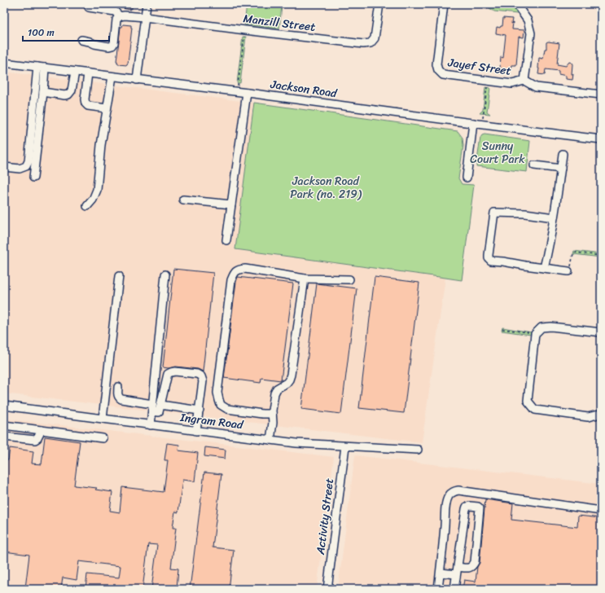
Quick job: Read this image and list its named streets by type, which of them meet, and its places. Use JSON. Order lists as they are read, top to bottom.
{
  "streets": {
    "street": [
      "Manzill Street",
      "Jayef Street",
      "Jackson Road",
      "Ingram Road",
      "Activity Street"
    ]
  },
  "crossings": [
    ["Ingram Road", "Activity Street"]
  ],
  "parks": ["Sunny Court Park", "Jackson Road Park (no. 219)"],
  "scale_bar": "100 m"
}
